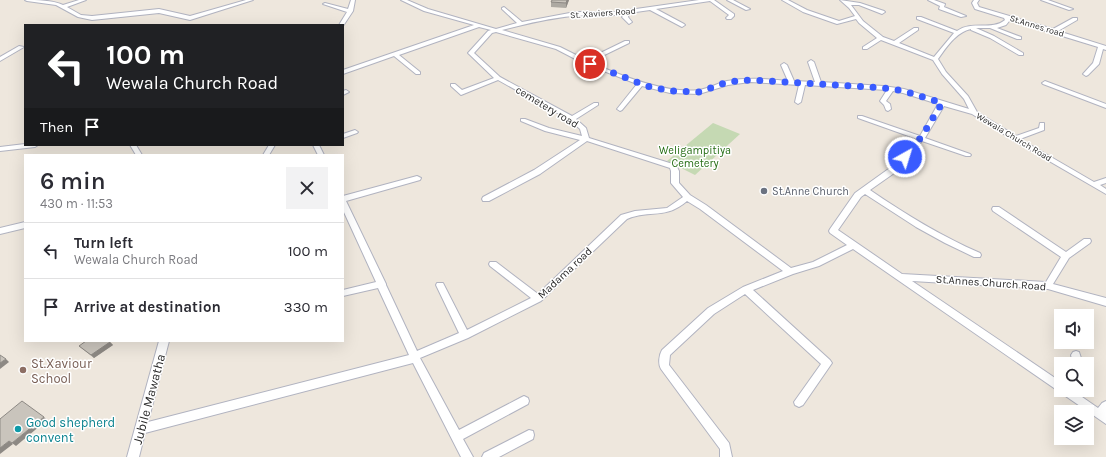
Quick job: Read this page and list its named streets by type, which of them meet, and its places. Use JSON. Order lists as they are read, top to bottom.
{
  "streets": {
    "street": [
      "St. Xaviers Road",
      "St.Annes road",
      "cemetery road",
      "Wewala Church Road",
      "Madama road",
      "St.Annes Church Road",
      "Jubile Mawatha"
    ]
  },
  "crossings": [
    ["St. Xaviers Road", "cemetery road"],
    ["St. Xaviers Road", "Wewala Church Road"],
    ["cemetery road", "Wewala Church Road"],
    ["cemetery road", "Madama road"],
    ["Madama road", "Jubile Mawatha"]
  ],
  "parks": ["Weligampitiya Cemetery"],
  "places": ["St.Anne Church", "St.Xaviour School", "Good shepherd convent"],
  "page": {
    "turn": ["100 m", "Wewala Church Road"],
    "then": "Then",
    "heading": ["6 min", "430 m · 11:53"],
    "list": [
      {
        "name": "Turn left",
        "note": "Wewala Church Road",
        "value": "100 m"
      },
      {
        "name": "Arrive at destination",
        "value": "330 m"
      }
    ]
  }
}
